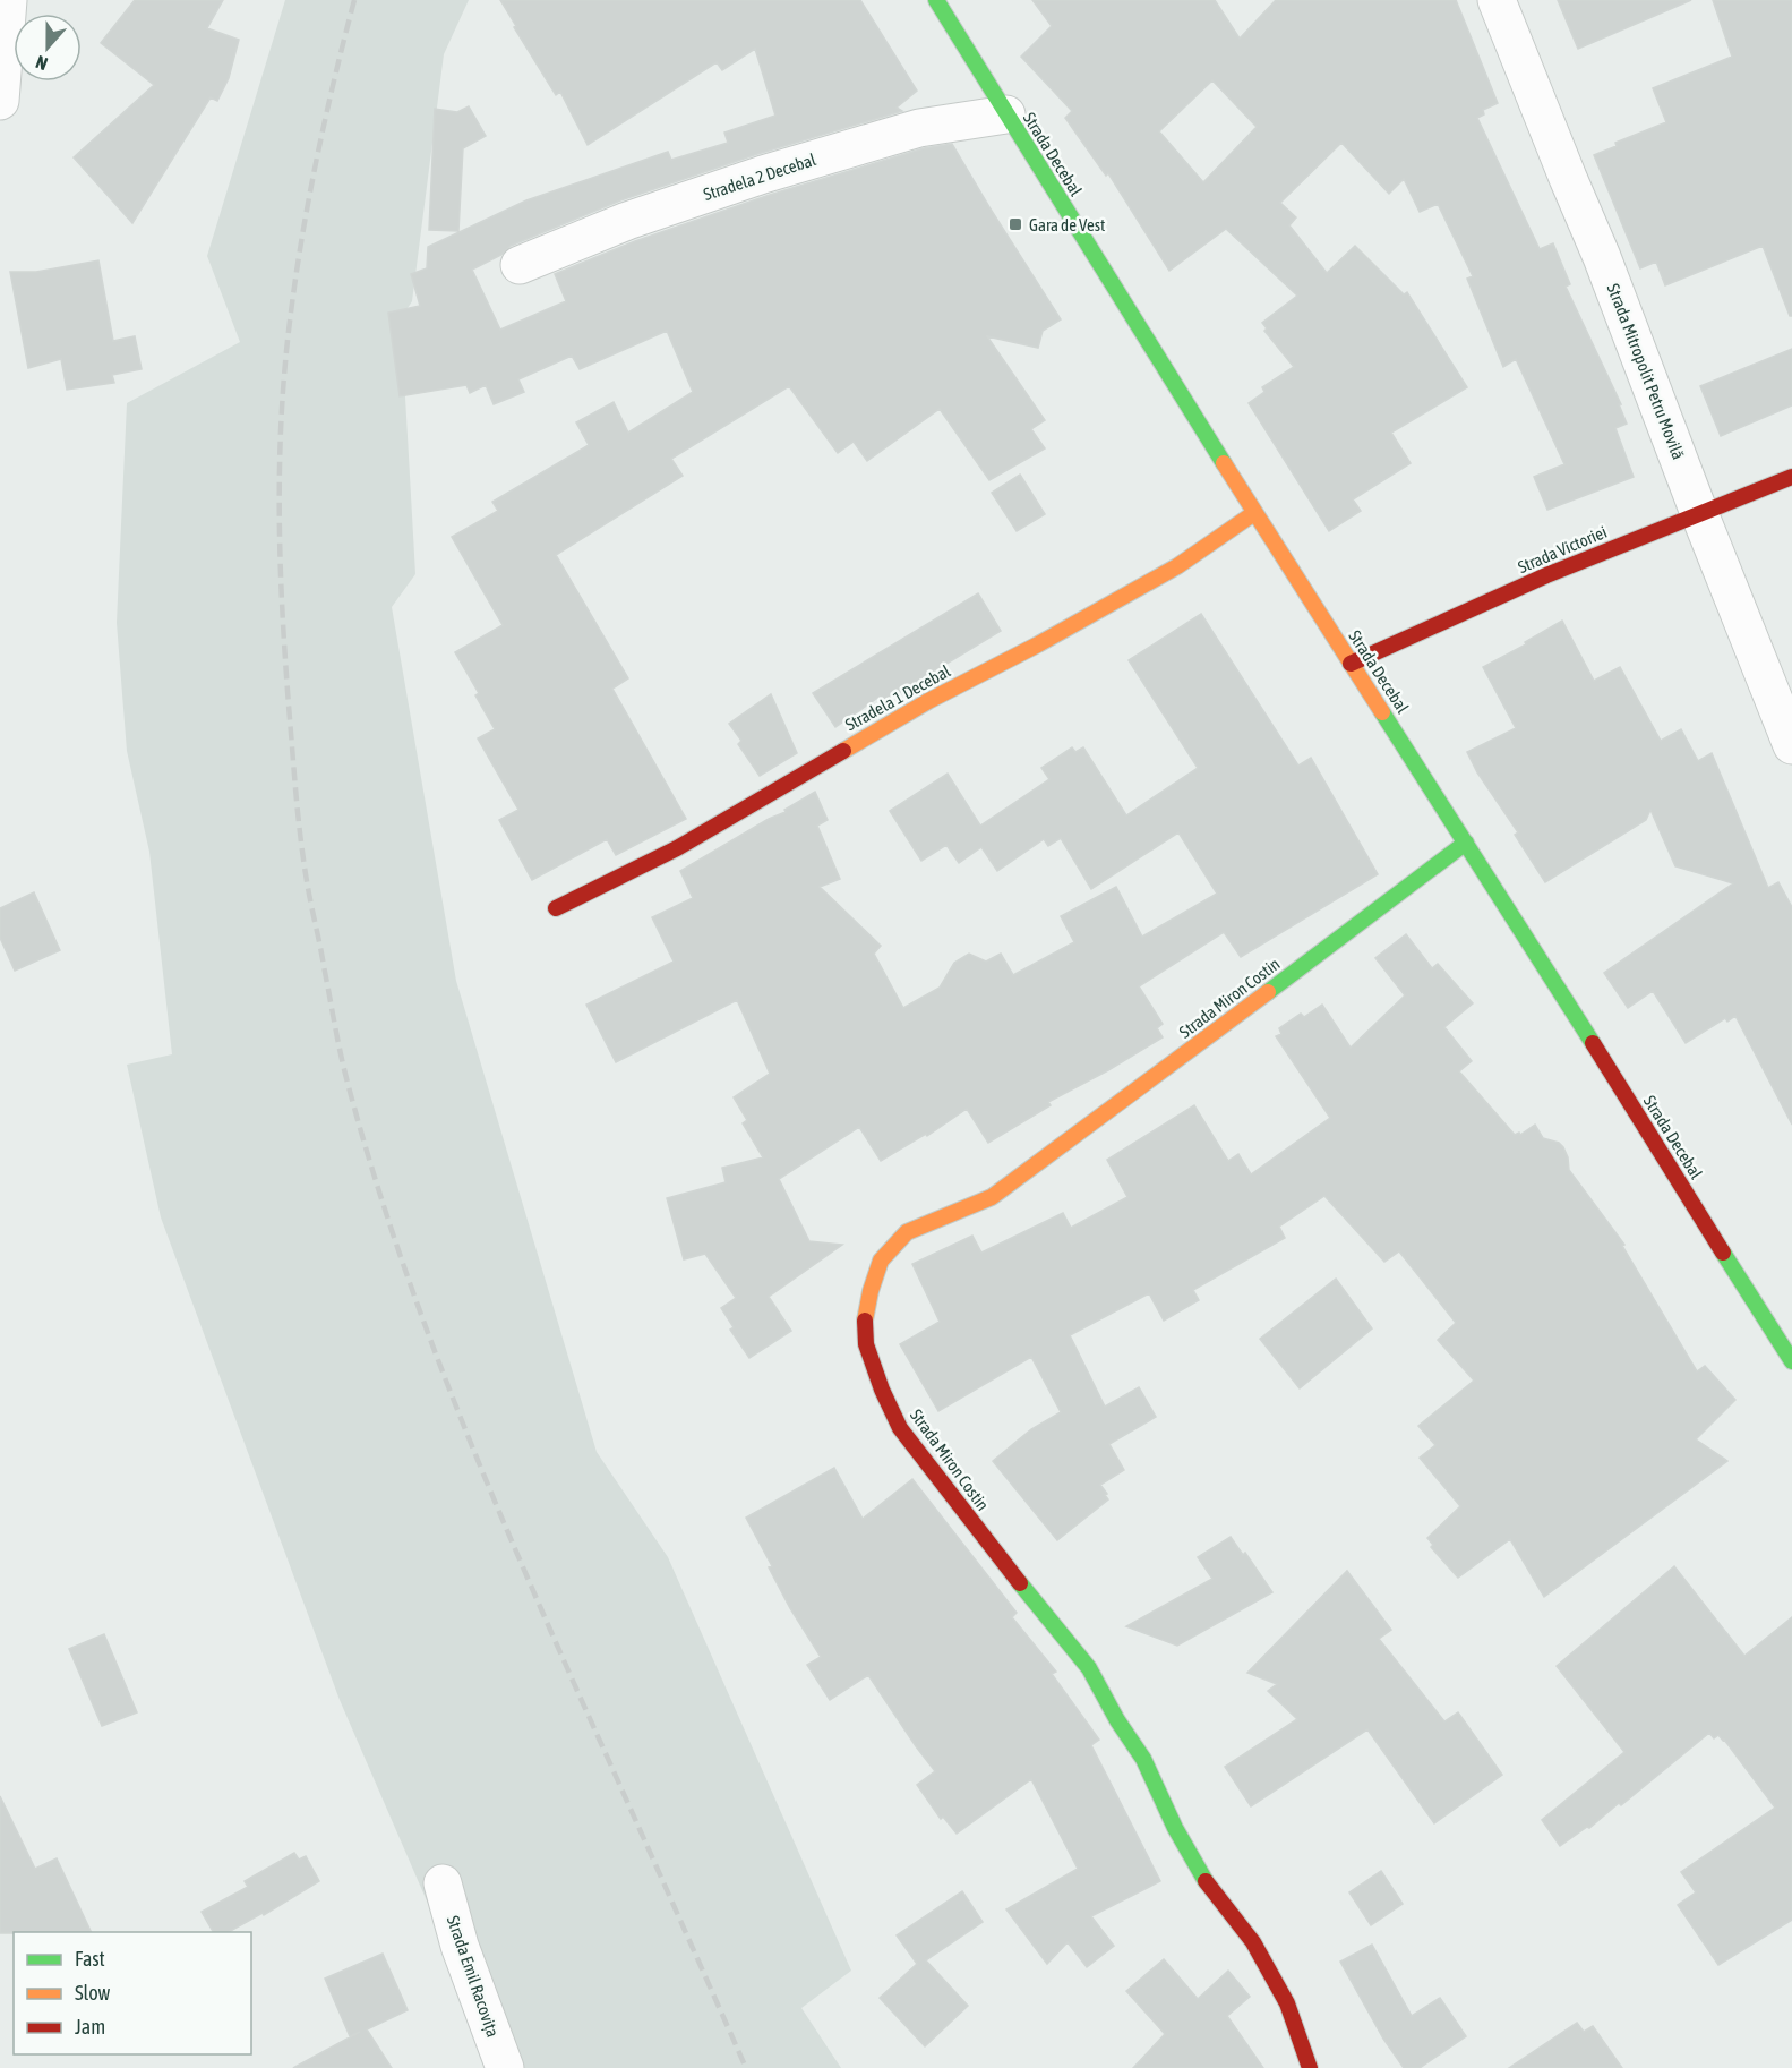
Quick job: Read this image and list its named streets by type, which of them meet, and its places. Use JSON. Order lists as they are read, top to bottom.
{
  "streets": {
    "street": [
      "Strada Decebal",
      "Stradela 2 Decebal",
      "Strada Mitropolit Petru Movilă",
      "Strada Victoriei",
      "Stradela 1 Decebal",
      "Strada Miron Costin",
      "Strada Emil Racovița"
    ]
  },
  "crossings": [
    ["Strada Decebal", "Stradela 2 Decebal"],
    ["Strada Decebal", "Strada Victoriei"],
    ["Strada Decebal", "Stradela 1 Decebal"],
    ["Strada Decebal", "Strada Miron Costin"],
    ["Strada Mitropolit Petru Movilă", "Strada Victoriei"]
  ],
  "places": {
    "transit": ["Gara de Vest"]
  },
  "legend": ["Fast", "Slow", "Jam"],
  "north": "bottom"
}
